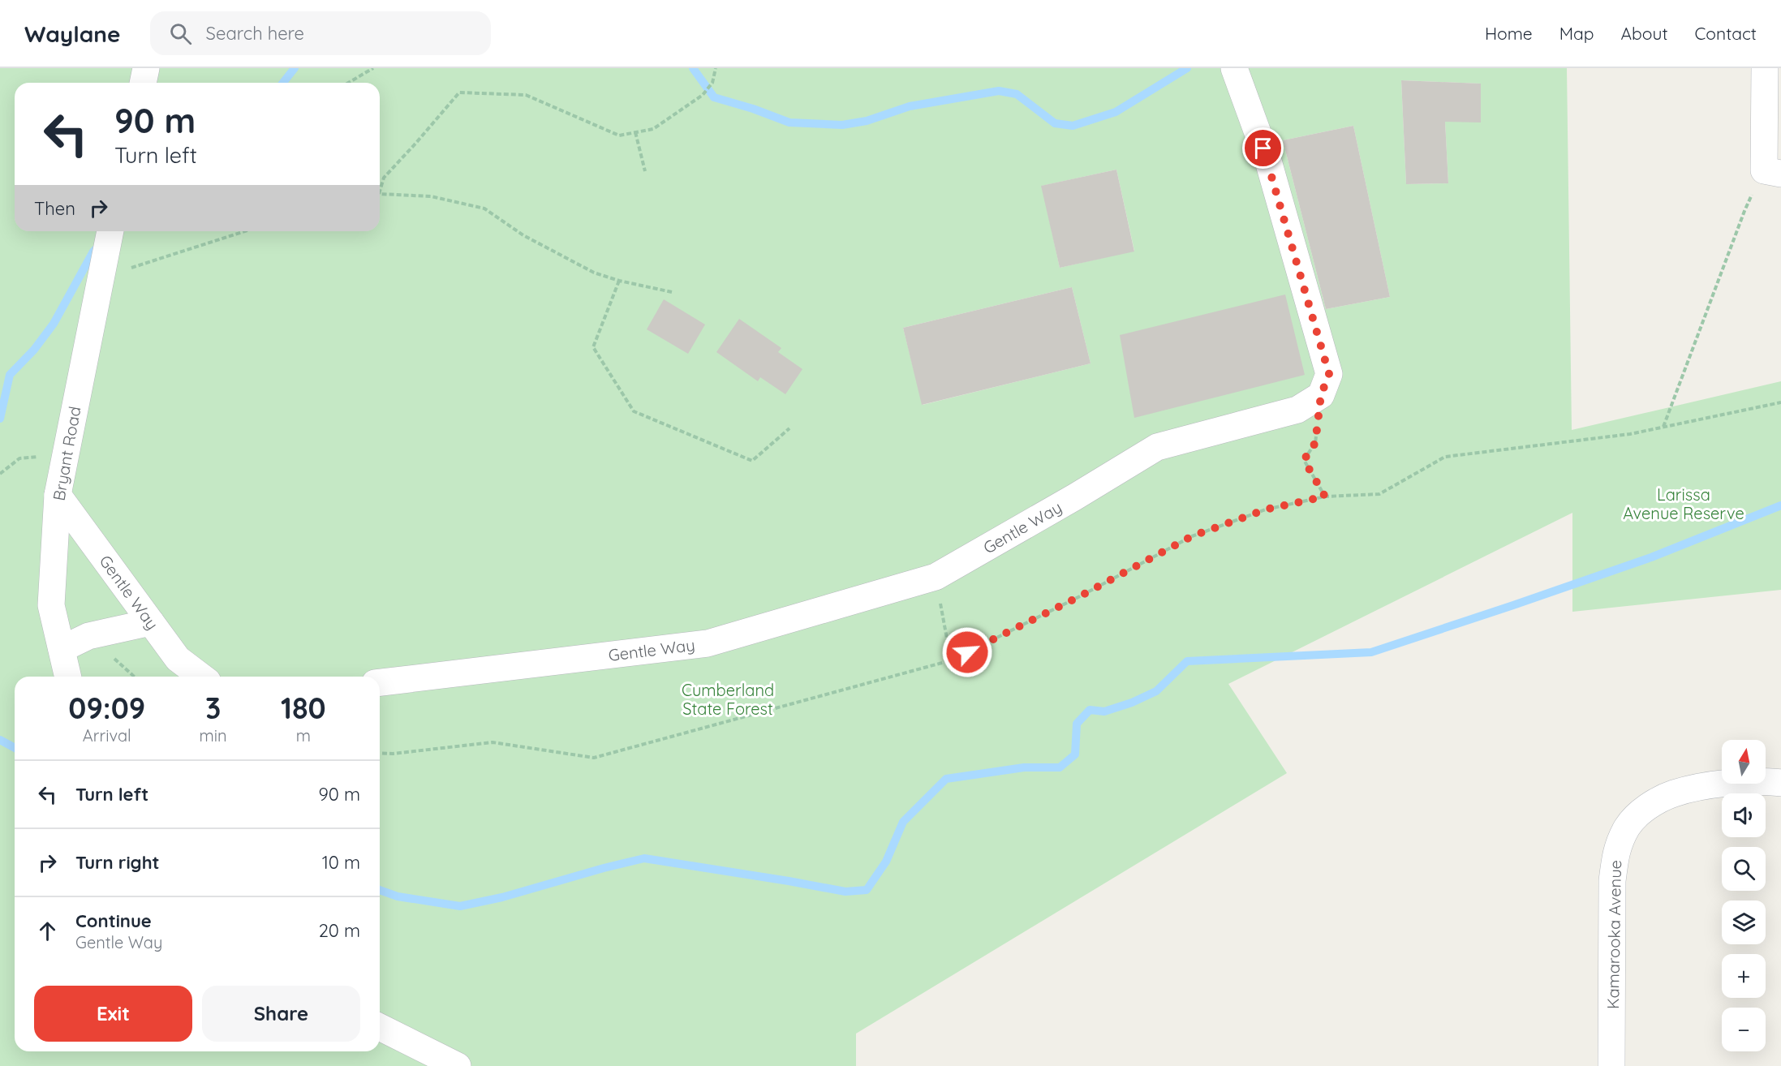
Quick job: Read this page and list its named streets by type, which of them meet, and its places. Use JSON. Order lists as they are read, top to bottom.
{
  "streets": {
    "street": ["Bryant Road", "Gentle Way", "Kamarooka Avenue"]
  },
  "crossings": [
    ["Bryant Road", "Gentle Way"]
  ],
  "parks": ["Larissa Avenue Reserve", "Cumberland State Forest"],
  "north": "top",
  "page": {
    "header": "Waylane",
    "search": "Search here",
    "nav": [
      "Home",
      "Map",
      "About",
      "Contact"
    ],
    "turn": ["90 m", "Turn left"],
    "then": "Then",
    "eta": [
      "09:09",
      "Arrival",
      "3",
      "min",
      "180",
      "m"
    ],
    "map_buttons": ["+", "−"],
    "list": [
      {
        "name": "Turn left",
        "value": "90 m"
      },
      {
        "name": "Turn right",
        "value": "10 m"
      },
      {
        "name": "Continue",
        "note": "Gentle Way",
        "value": "20 m"
      }
    ],
    "buttons": ["Exit", "Share"]
  }
}
